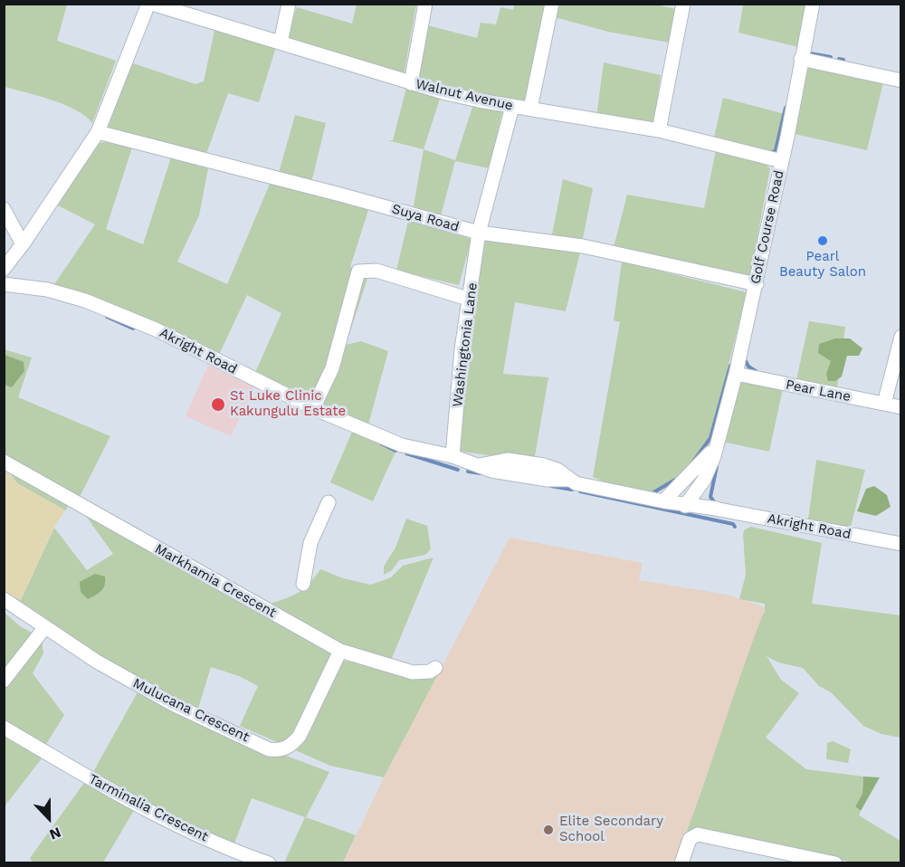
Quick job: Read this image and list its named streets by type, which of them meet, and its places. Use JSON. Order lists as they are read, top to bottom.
{
  "streets": {
    "street": [
      "Walnut Avenue",
      "Suya Road",
      "Golf Course Road",
      "Washingtonia Lane",
      "Akright Road",
      "Pear Lane",
      "Markhamia Crescent",
      "Mulucana Crescent",
      "Tarminalia Crescent"
    ]
  },
  "crossings": [
    ["Walnut Avenue", "Golf Course Road"],
    ["Walnut Avenue", "Washingtonia Lane"],
    ["Suya Road", "Golf Course Road"],
    ["Suya Road", "Washingtonia Lane"],
    ["Golf Course Road", "Akright Road"],
    ["Golf Course Road", "Pear Lane"],
    ["Washingtonia Lane", "Akright Road"],
    ["Markhamia Crescent", "Mulucana Crescent"]
  ],
  "places": ["Pearl Beauty Salon", "St Luke Clinic Kakungulu Estate", "Elite Secondary School"],
  "north": "bottom"
}
